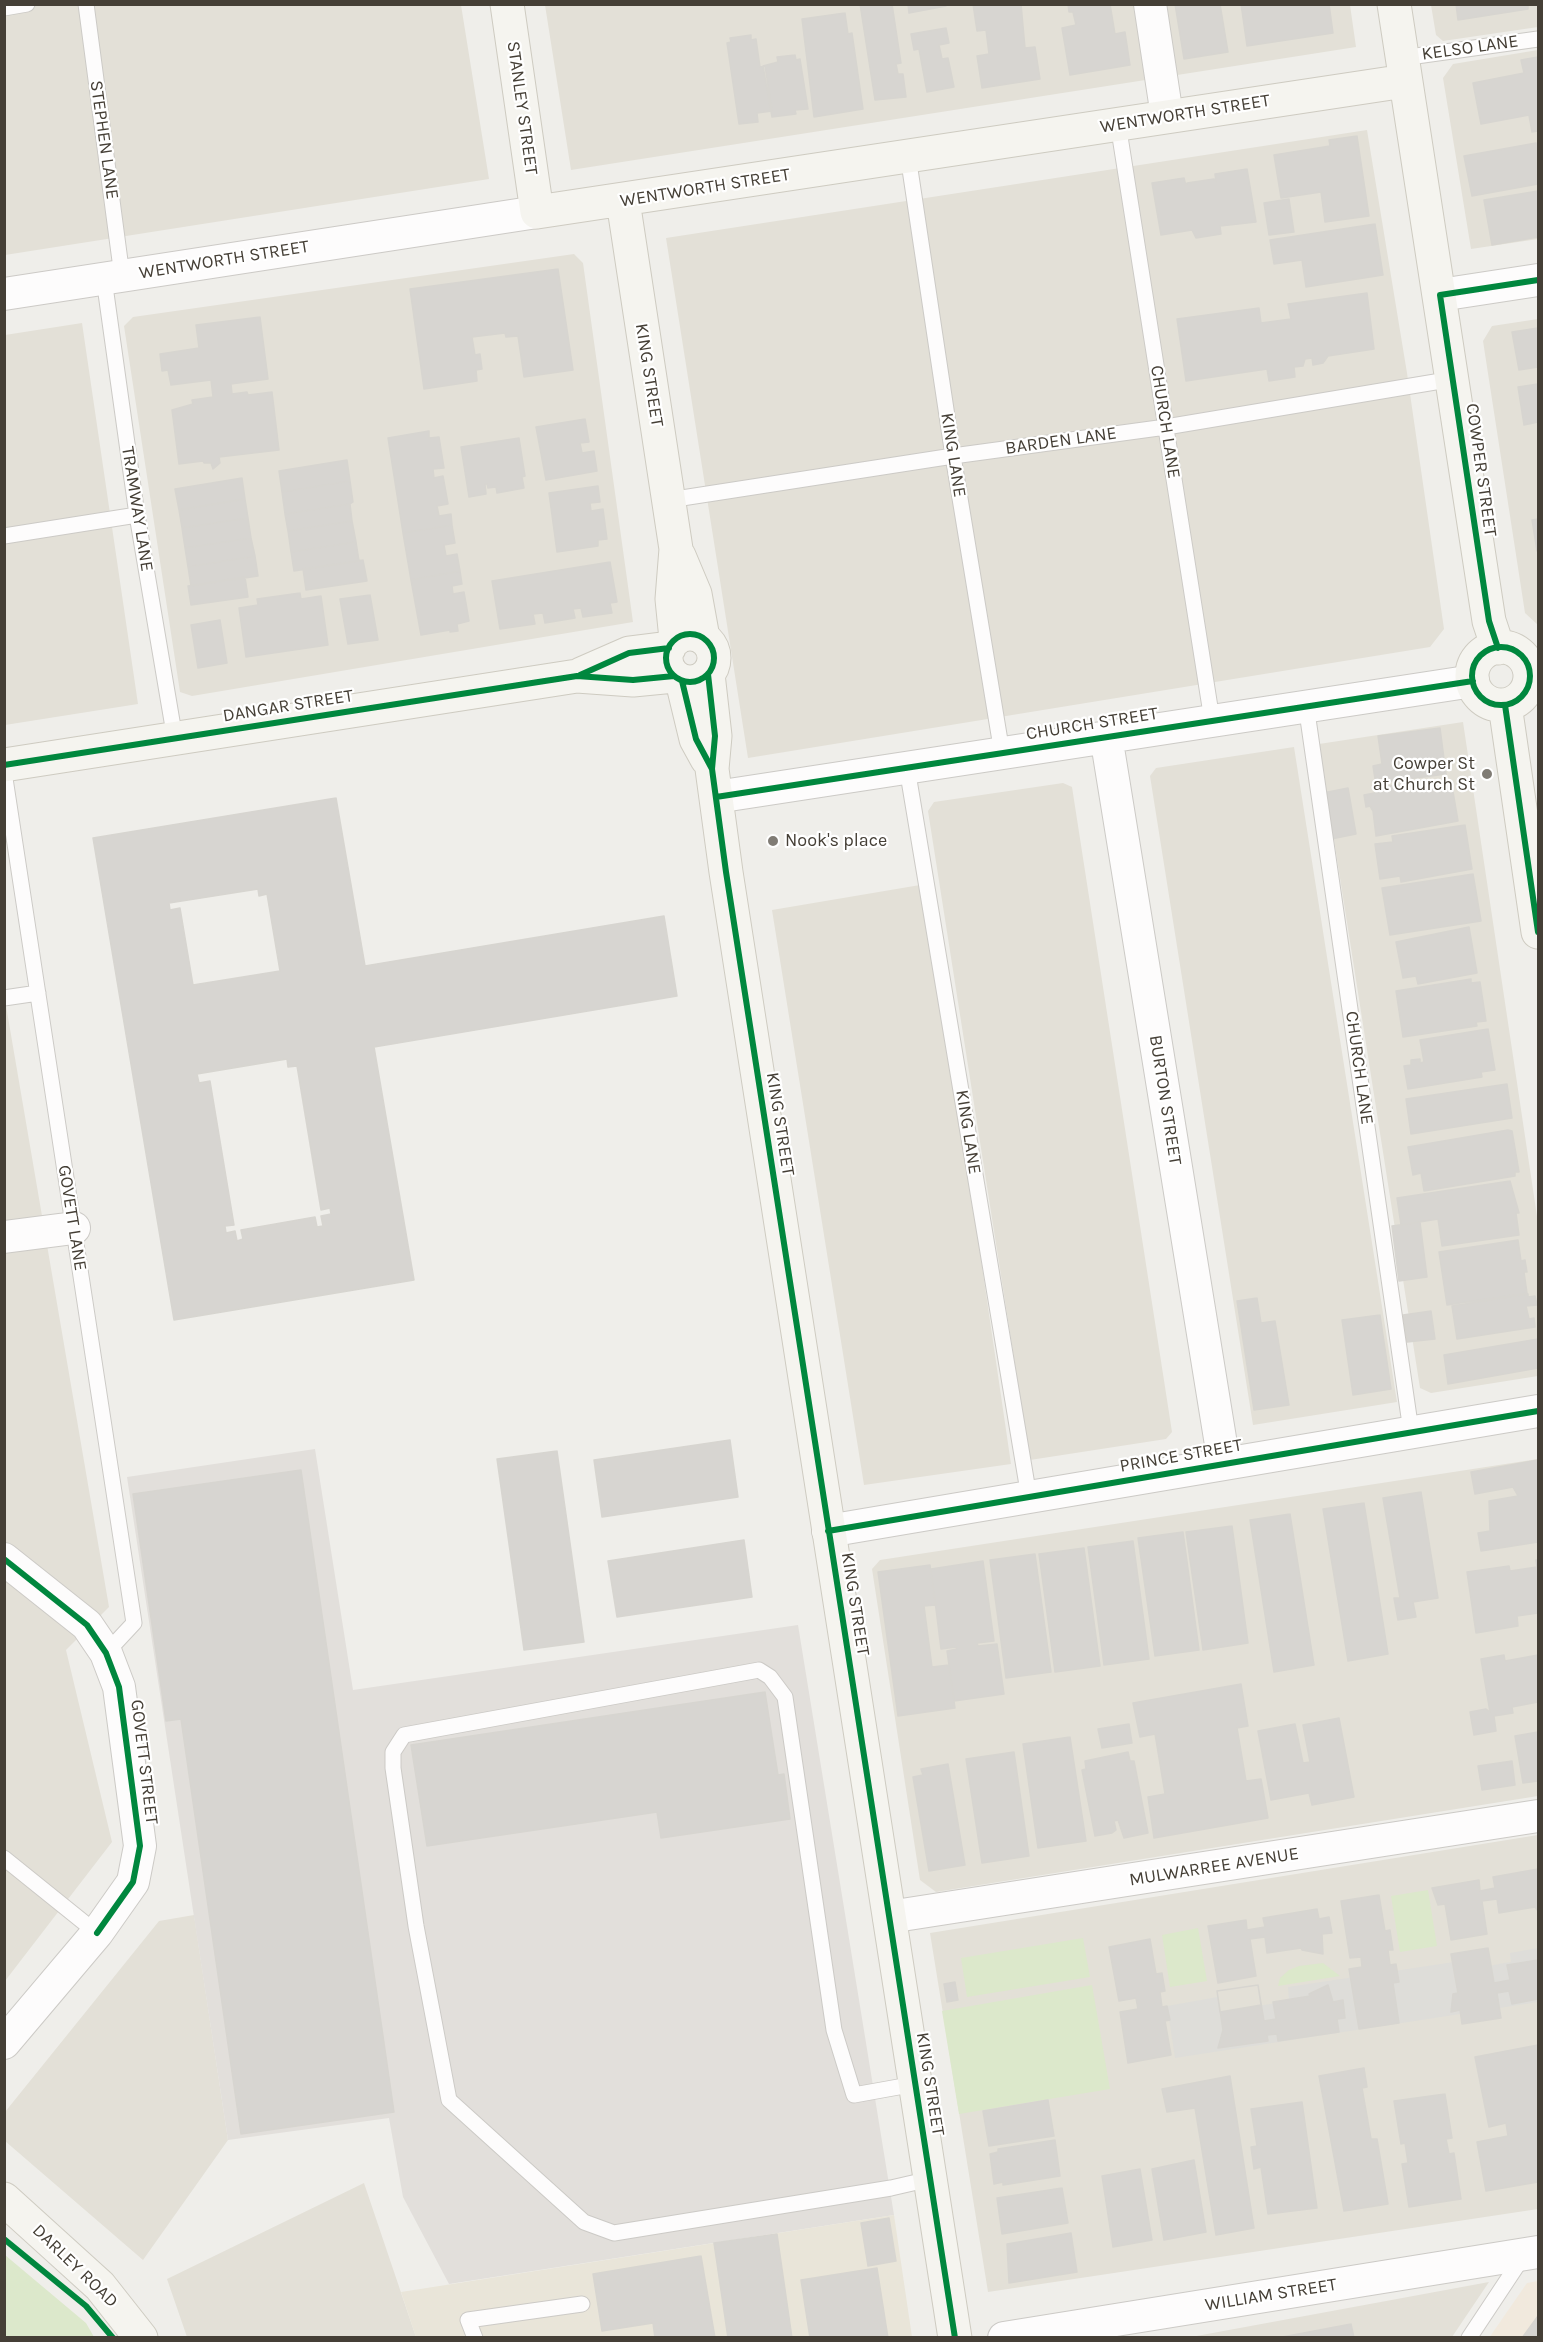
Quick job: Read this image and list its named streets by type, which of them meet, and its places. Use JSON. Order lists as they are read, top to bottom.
{
  "streets": {
    "street": [
      "STANLEY STREET",
      "WENTWORTH STREET",
      "KING STREET",
      "COWPER STREET",
      "DANGAR STREET",
      "CHURCH STREET",
      "BURTON STREET",
      "PRINCE STREET",
      "GOVETT STREET",
      "MULWARREE AVENUE",
      "DARLEY ROAD",
      "WILLIAM STREET"
    ],
    "lane": [
      "KELSO LANE",
      "STEPHEN LANE",
      "CHURCH LANE",
      "BARDEN LANE",
      "KING LANE",
      "TRAMWAY LANE",
      "GOVETT LANE"
    ]
  },
  "crossings": [
    ["KELSO LANE", "WENTWORTH STREET"],
    ["KELSO LANE", "COWPER STREET"],
    ["STANLEY STREET", "WENTWORTH STREET"],
    ["WENTWORTH STREET", "STEPHEN LANE"],
    ["WENTWORTH STREET", "KING STREET"],
    ["WENTWORTH STREET", "CHURCH LANE"],
    ["WENTWORTH STREET", "KING LANE"],
    ["WENTWORTH STREET", "COWPER STREET"],
    ["WENTWORTH STREET", "TRAMWAY LANE"],
    ["STEPHEN LANE", "TRAMWAY LANE"],
    ["KING STREET", "BARDEN LANE"],
    ["KING STREET", "DANGAR STREET"],
    ["KING STREET", "CHURCH STREET"],
    ["KING STREET", "PRINCE STREET"],
    ["KING STREET", "MULWARREE AVENUE"],
    ["CHURCH LANE", "BARDEN LANE"],
    ["CHURCH LANE", "CHURCH STREET"],
    ["CHURCH LANE", "PRINCE STREET"],
    ["BARDEN LANE", "KING LANE"],
    ["BARDEN LANE", "COWPER STREET"],
    ["KING LANE", "CHURCH STREET"],
    ["KING LANE", "PRINCE STREET"],
    ["COWPER STREET", "CHURCH STREET"],
    ["TRAMWAY LANE", "DANGAR STREET"],
    ["CHURCH STREET", "BURTON STREET"],
    ["BURTON STREET", "PRINCE STREET"],
    ["GOVETT LANE", "GOVETT STREET"]
  ],
  "places": ["Cowper St at Church St", "Nook's place"]
}
